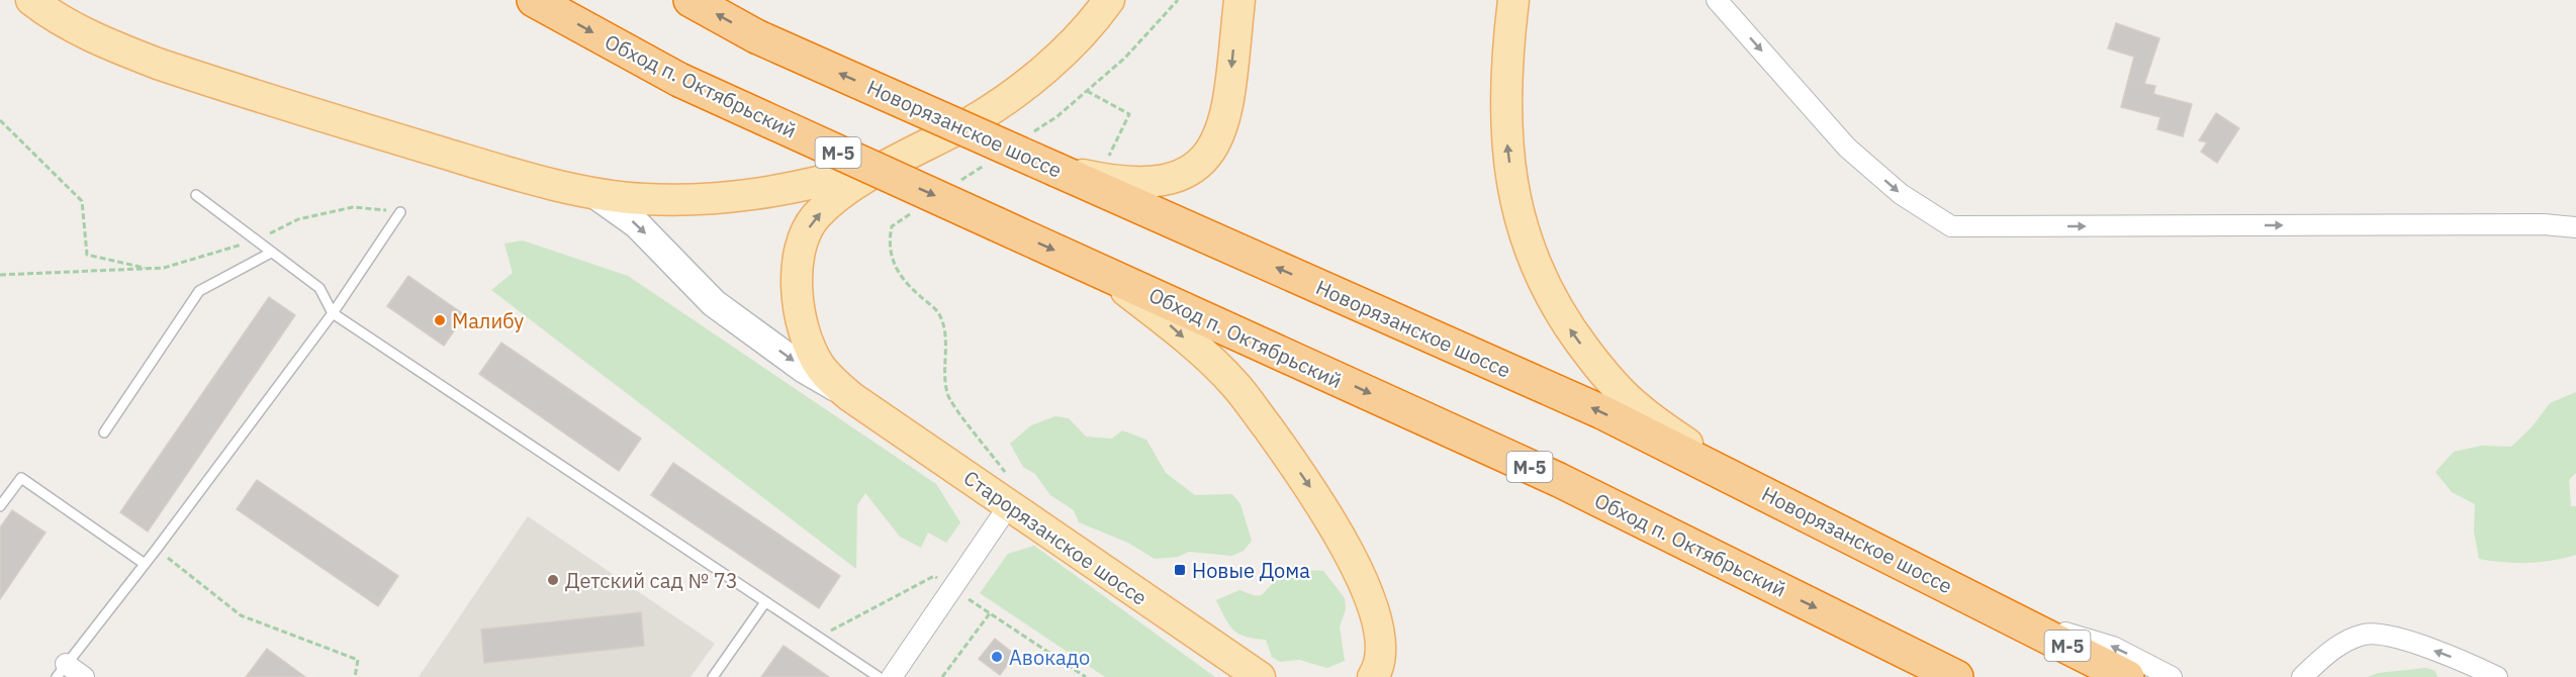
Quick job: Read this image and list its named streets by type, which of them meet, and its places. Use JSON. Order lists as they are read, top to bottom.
{
  "streets": {
    "highway": ["Обход п. Октябрьский", "Новорязанское шоссе", "М-5"],
    "main road": ["Старорязанское шоссе"]
  },
  "one_way": ["Обход п. Октябрьский", "Новорязанское шоссе"],
  "places": {
    "other": ["Малибу", "Детский сад № 73", "Авокадо"],
    "transit": ["Новые Дома"]
  }
}
